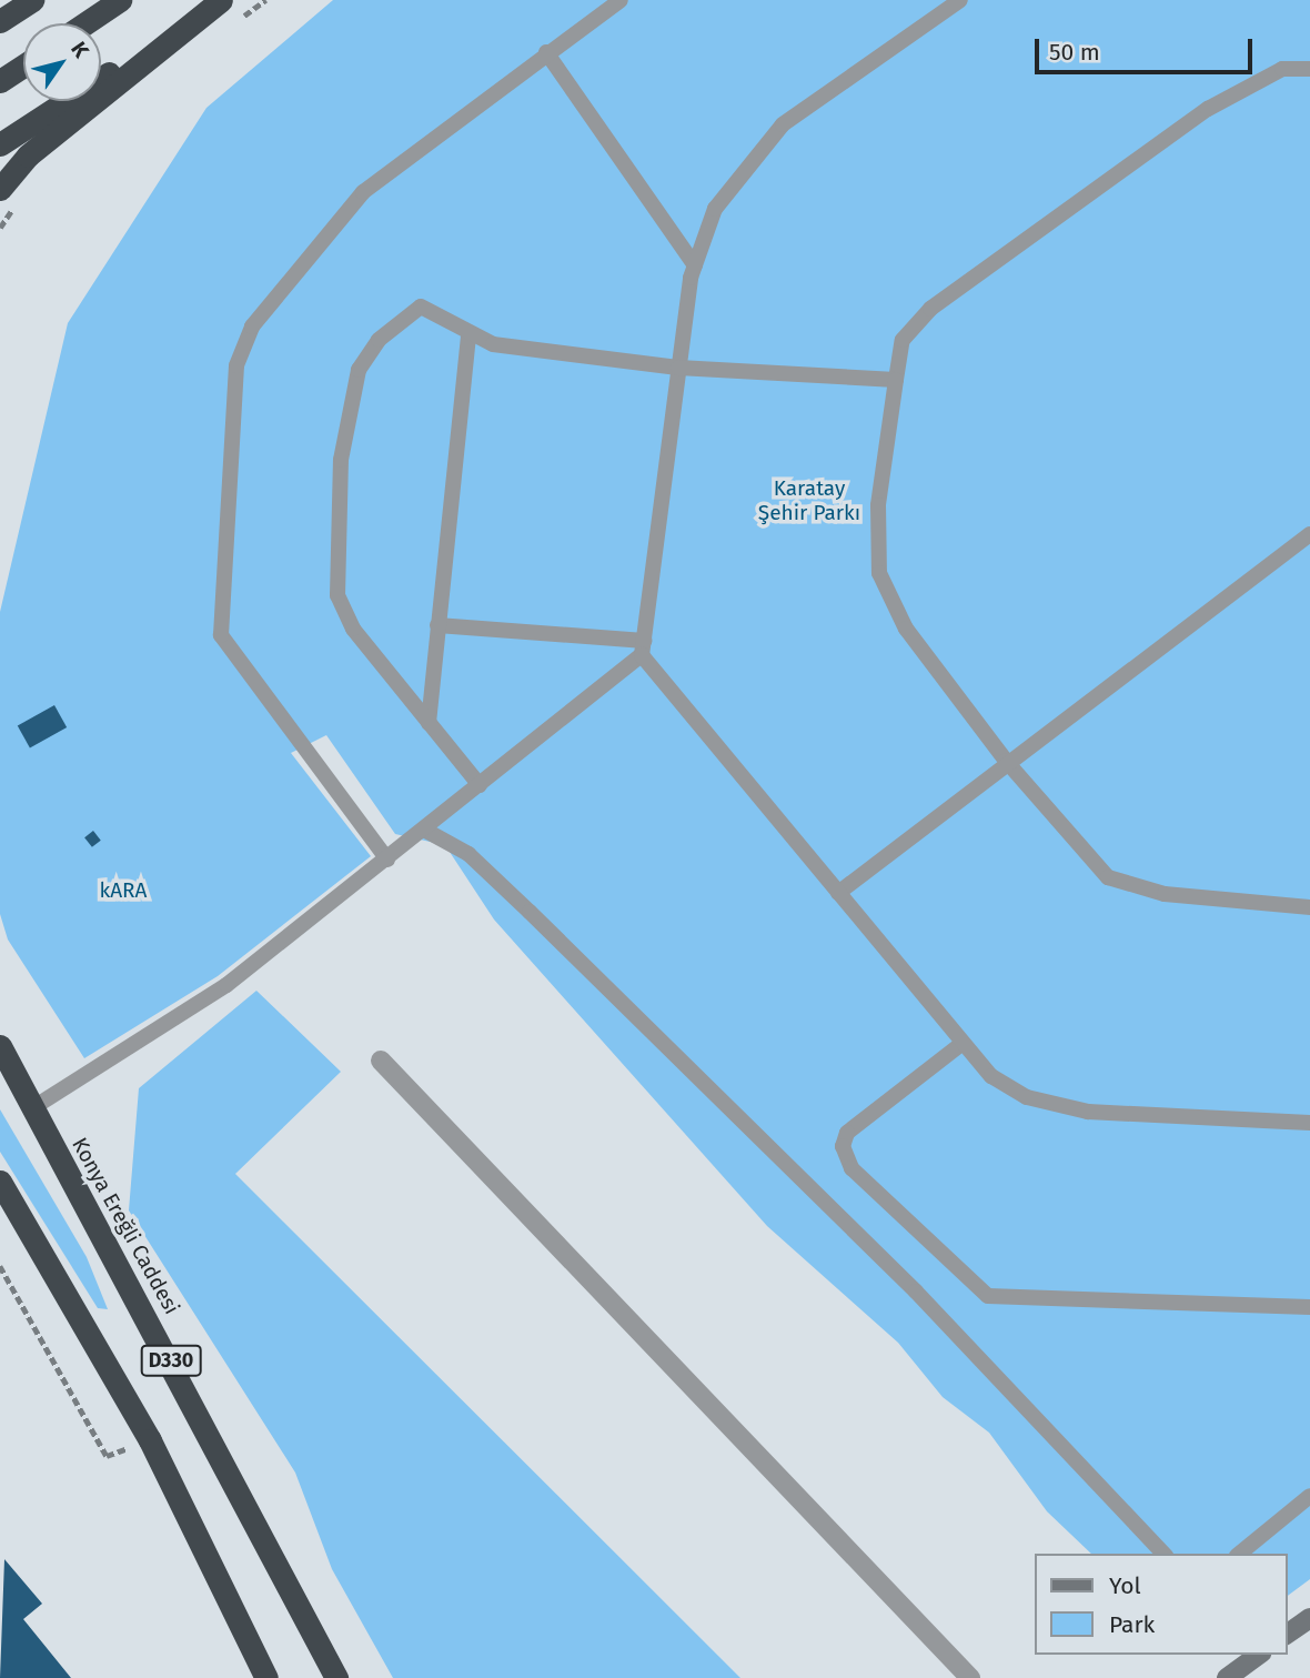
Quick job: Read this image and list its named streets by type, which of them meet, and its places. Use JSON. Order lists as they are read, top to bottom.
{
  "streets": {
    "highway": ["Konya Ereğli Caddesi", "D330"]
  },
  "parks": ["Karatay Şehir Parkı", "kARA"],
  "legend": ["Yol", "Park"],
  "scale_bar": "50 m",
  "north": "top right"
}
